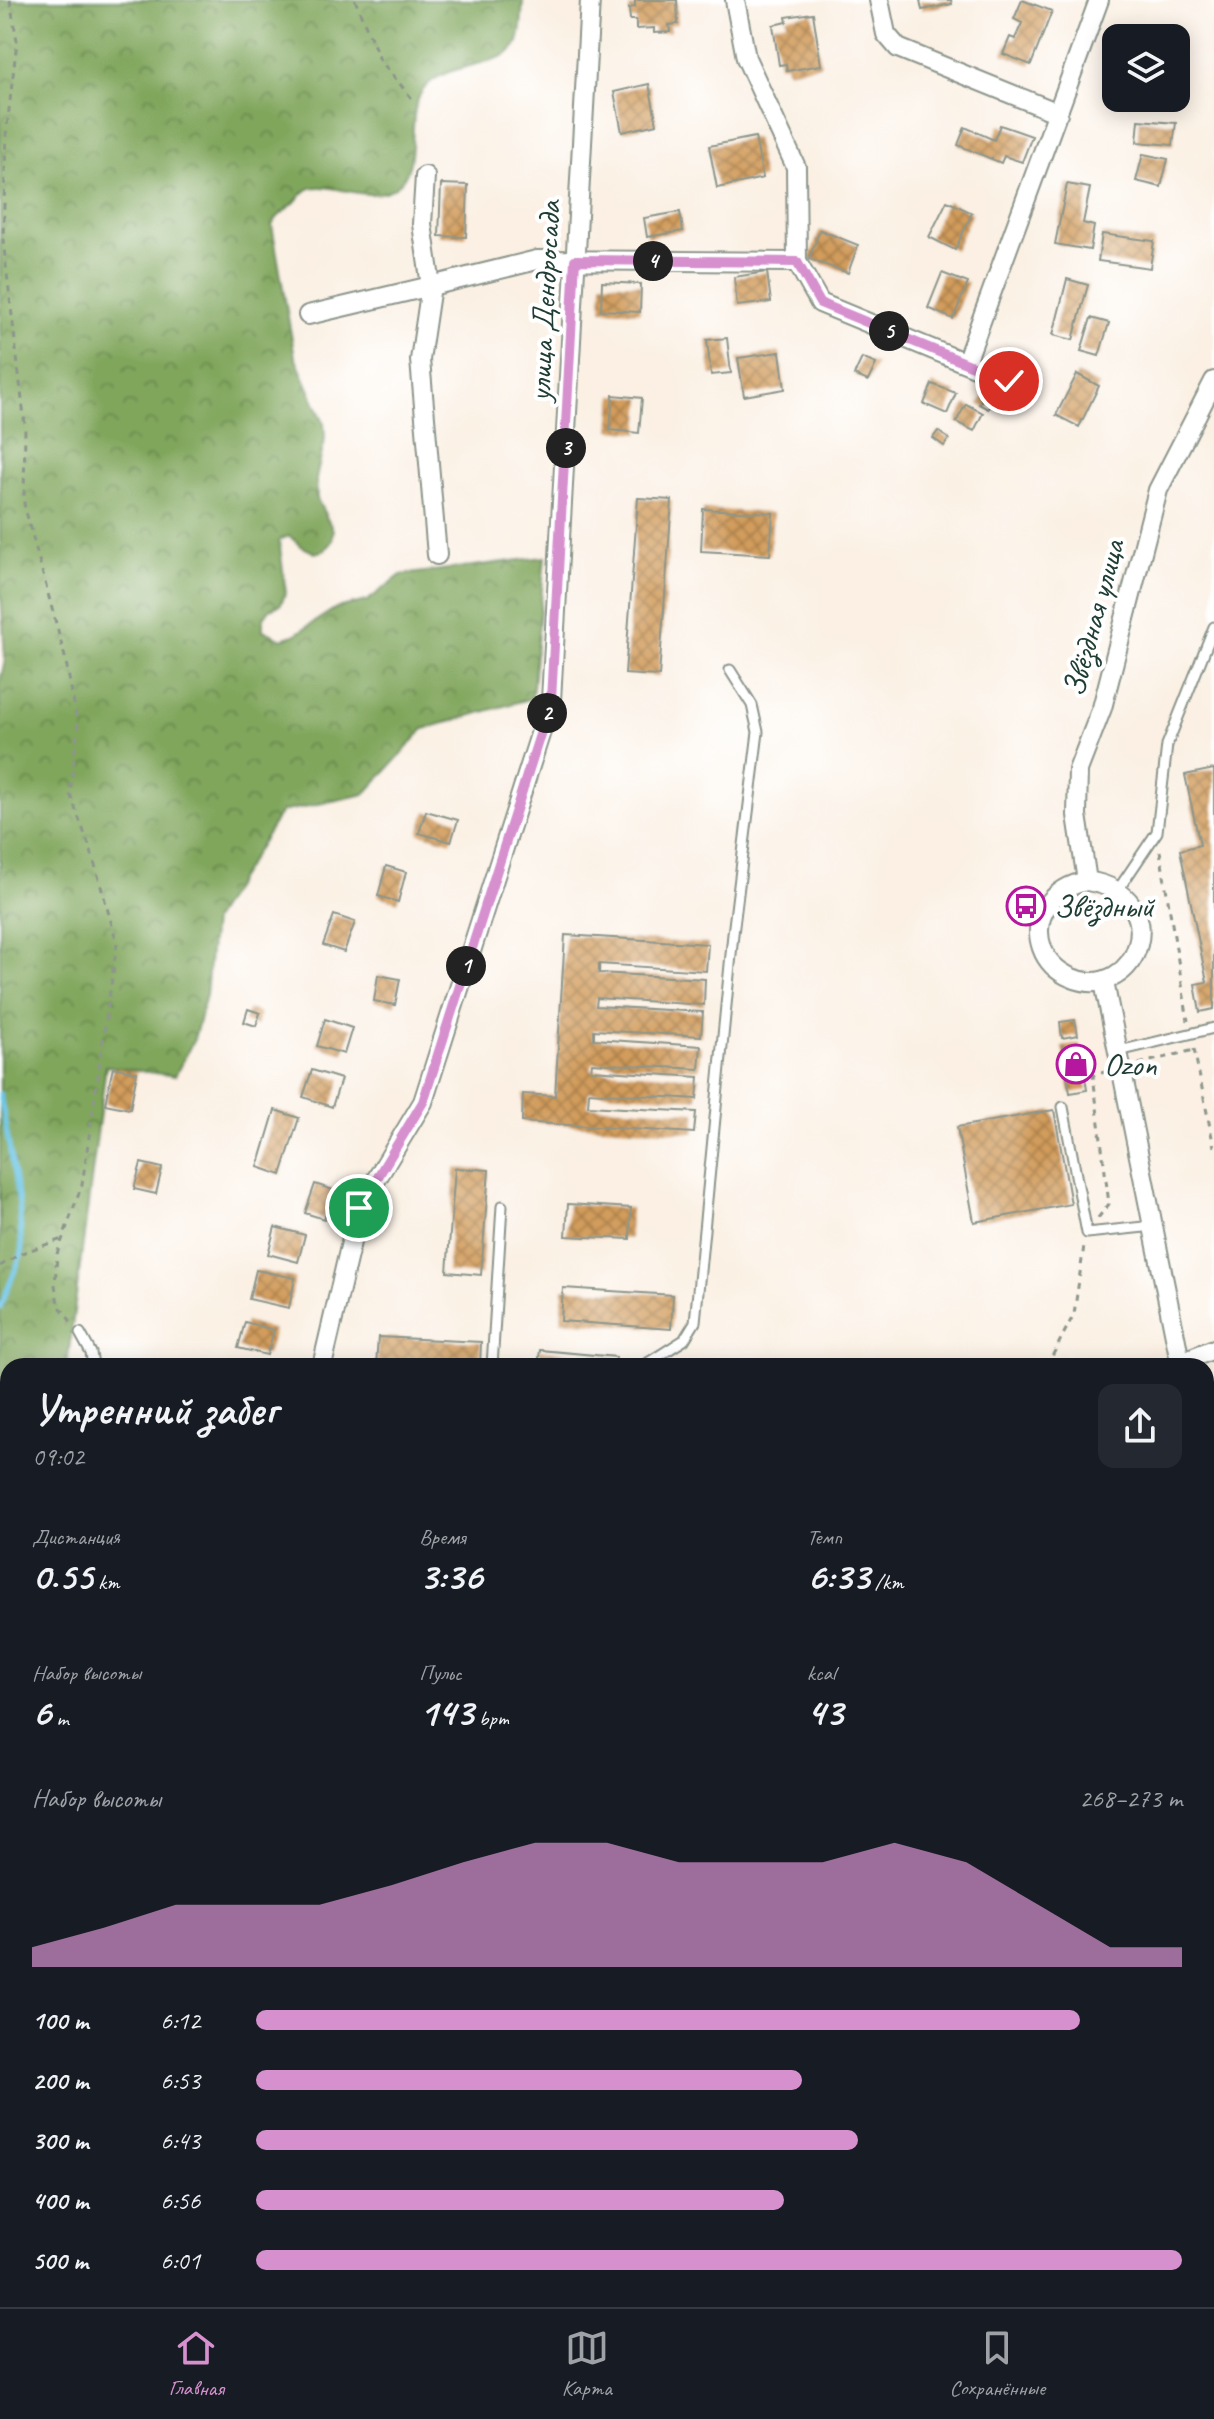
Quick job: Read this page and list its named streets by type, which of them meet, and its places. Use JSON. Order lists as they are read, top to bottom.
{
  "streets": {
    "street": ["улица Дендросада", "Звёздная улица"]
  },
  "places": {
    "bus stop": ["Звёздный"],
    "shop": ["Ozon"]
  },
  "page": {
    "pins": [
      "4",
      "5",
      "3",
      "2",
      "1"
    ],
    "heading": ["Утренний забег", "09:02"],
    "stats": [
      ["Дистанция", "0.55 km"],
      ["Время", "3:36"],
      ["Темп", "6:33 /km"],
      ["Набор высоты", "6 m"],
      ["Пульс", "143 bpm"],
      ["kcal", "43"]
    ],
    "chart": ["Набор высоты", "268–273 m"],
    "list": [
      {
        "name": "100 m",
        "note": "6:12"
      },
      {
        "name": "200 m",
        "note": "6:53"
      },
      {
        "name": "300 m",
        "note": "6:43"
      },
      {
        "name": "400 m",
        "note": "6:56"
      },
      {
        "name": "500 m",
        "note": "6:01"
      }
    ],
    "tabs": ["Главная", "Карта", "Сохранённые"]
  }
}
